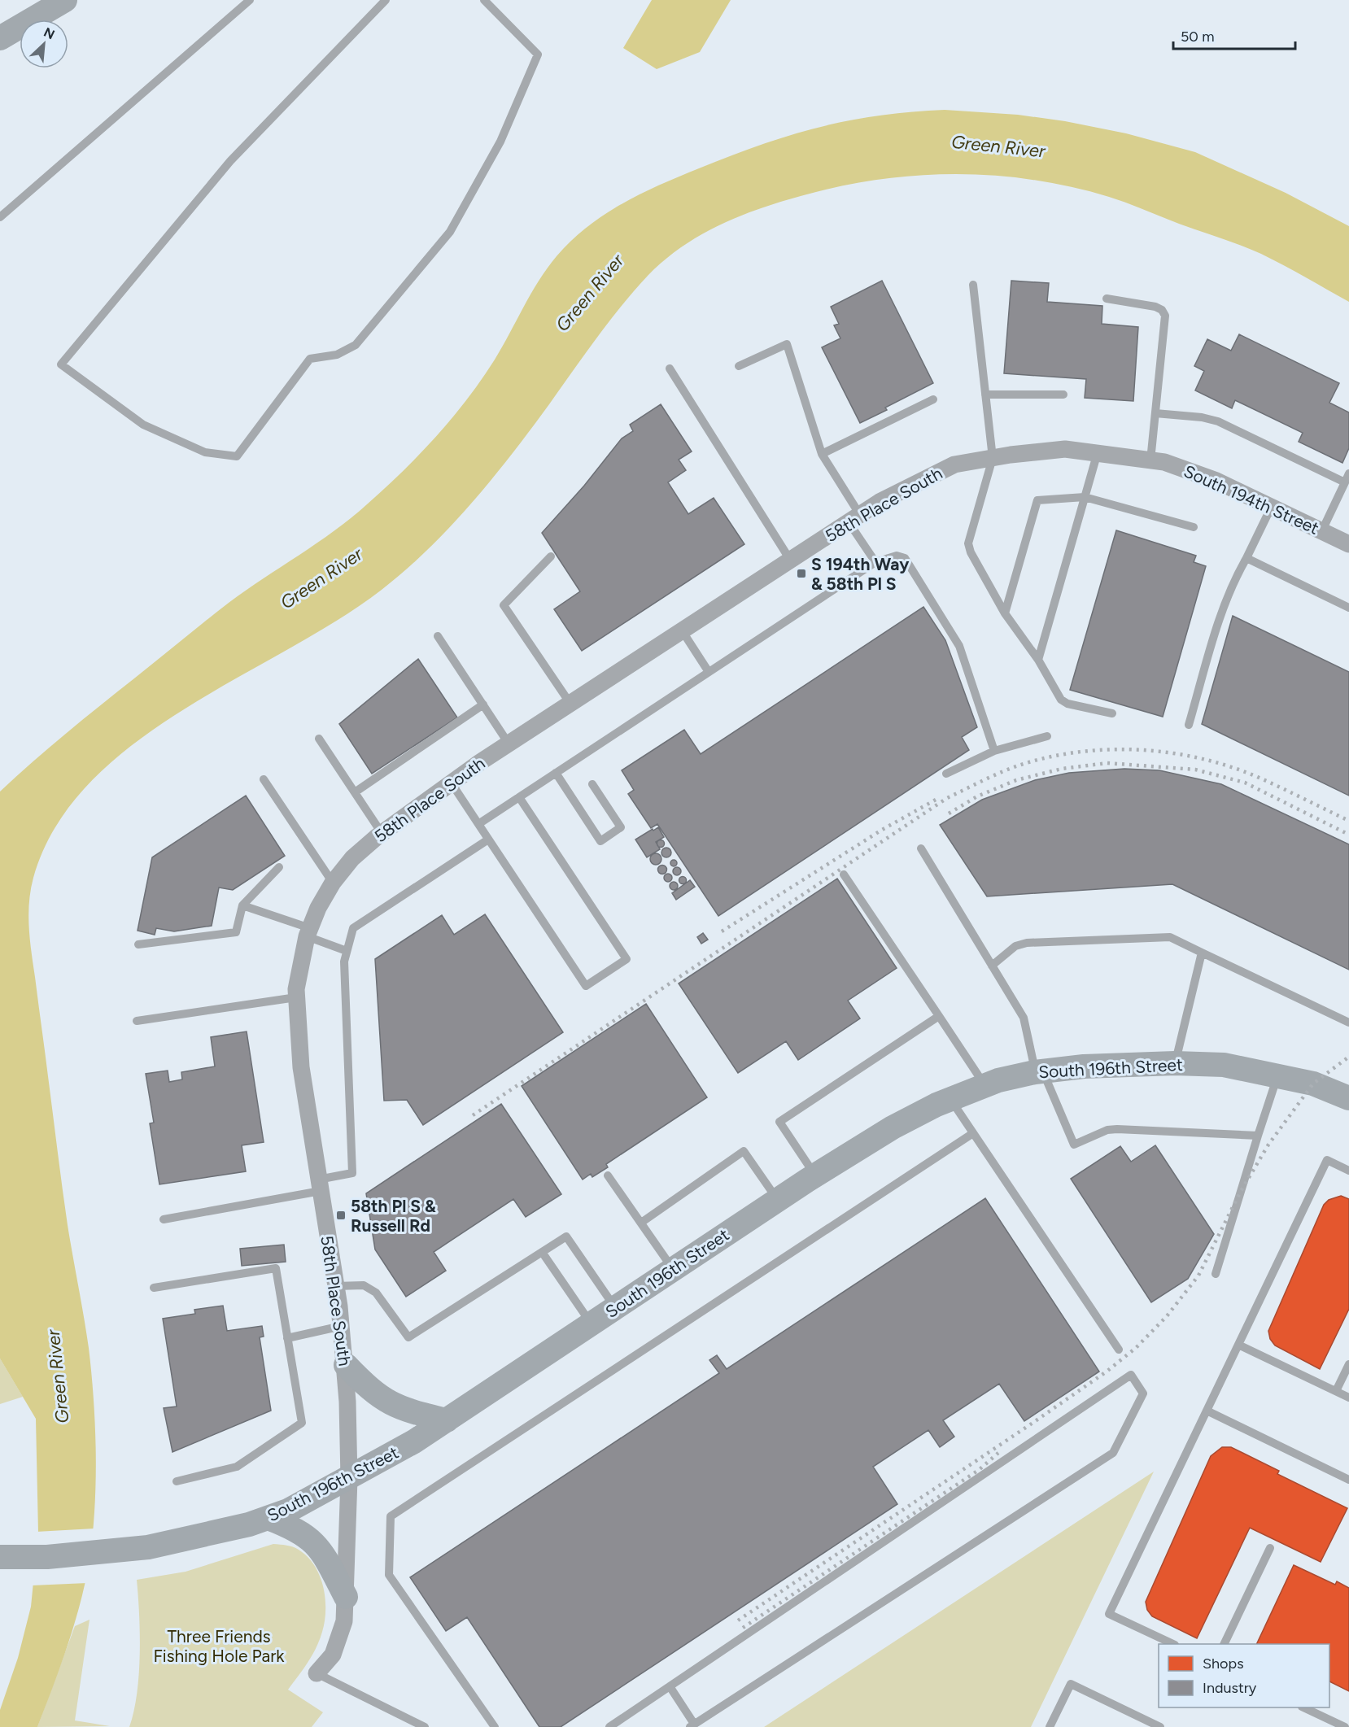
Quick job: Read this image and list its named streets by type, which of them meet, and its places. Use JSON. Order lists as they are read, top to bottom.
{
  "streets": {
    "main road": ["South 196th Street"],
    "street": ["South 194th Street", "58th Place South"]
  },
  "crossings": [
    ["South 194th Street", "58th Place South"],
    ["58th Place South", "South 196th Street"]
  ],
  "water": ["Green River"],
  "parks": ["Three Friends Fishing Hole Park"],
  "places": {
    "transit": ["S 194th Way & 58th Pl S", "58th Pl S & Russell Rd"]
  },
  "legend": ["Shops", "Industry"],
  "scale_bar": "50 m",
  "north": "top right"
}
